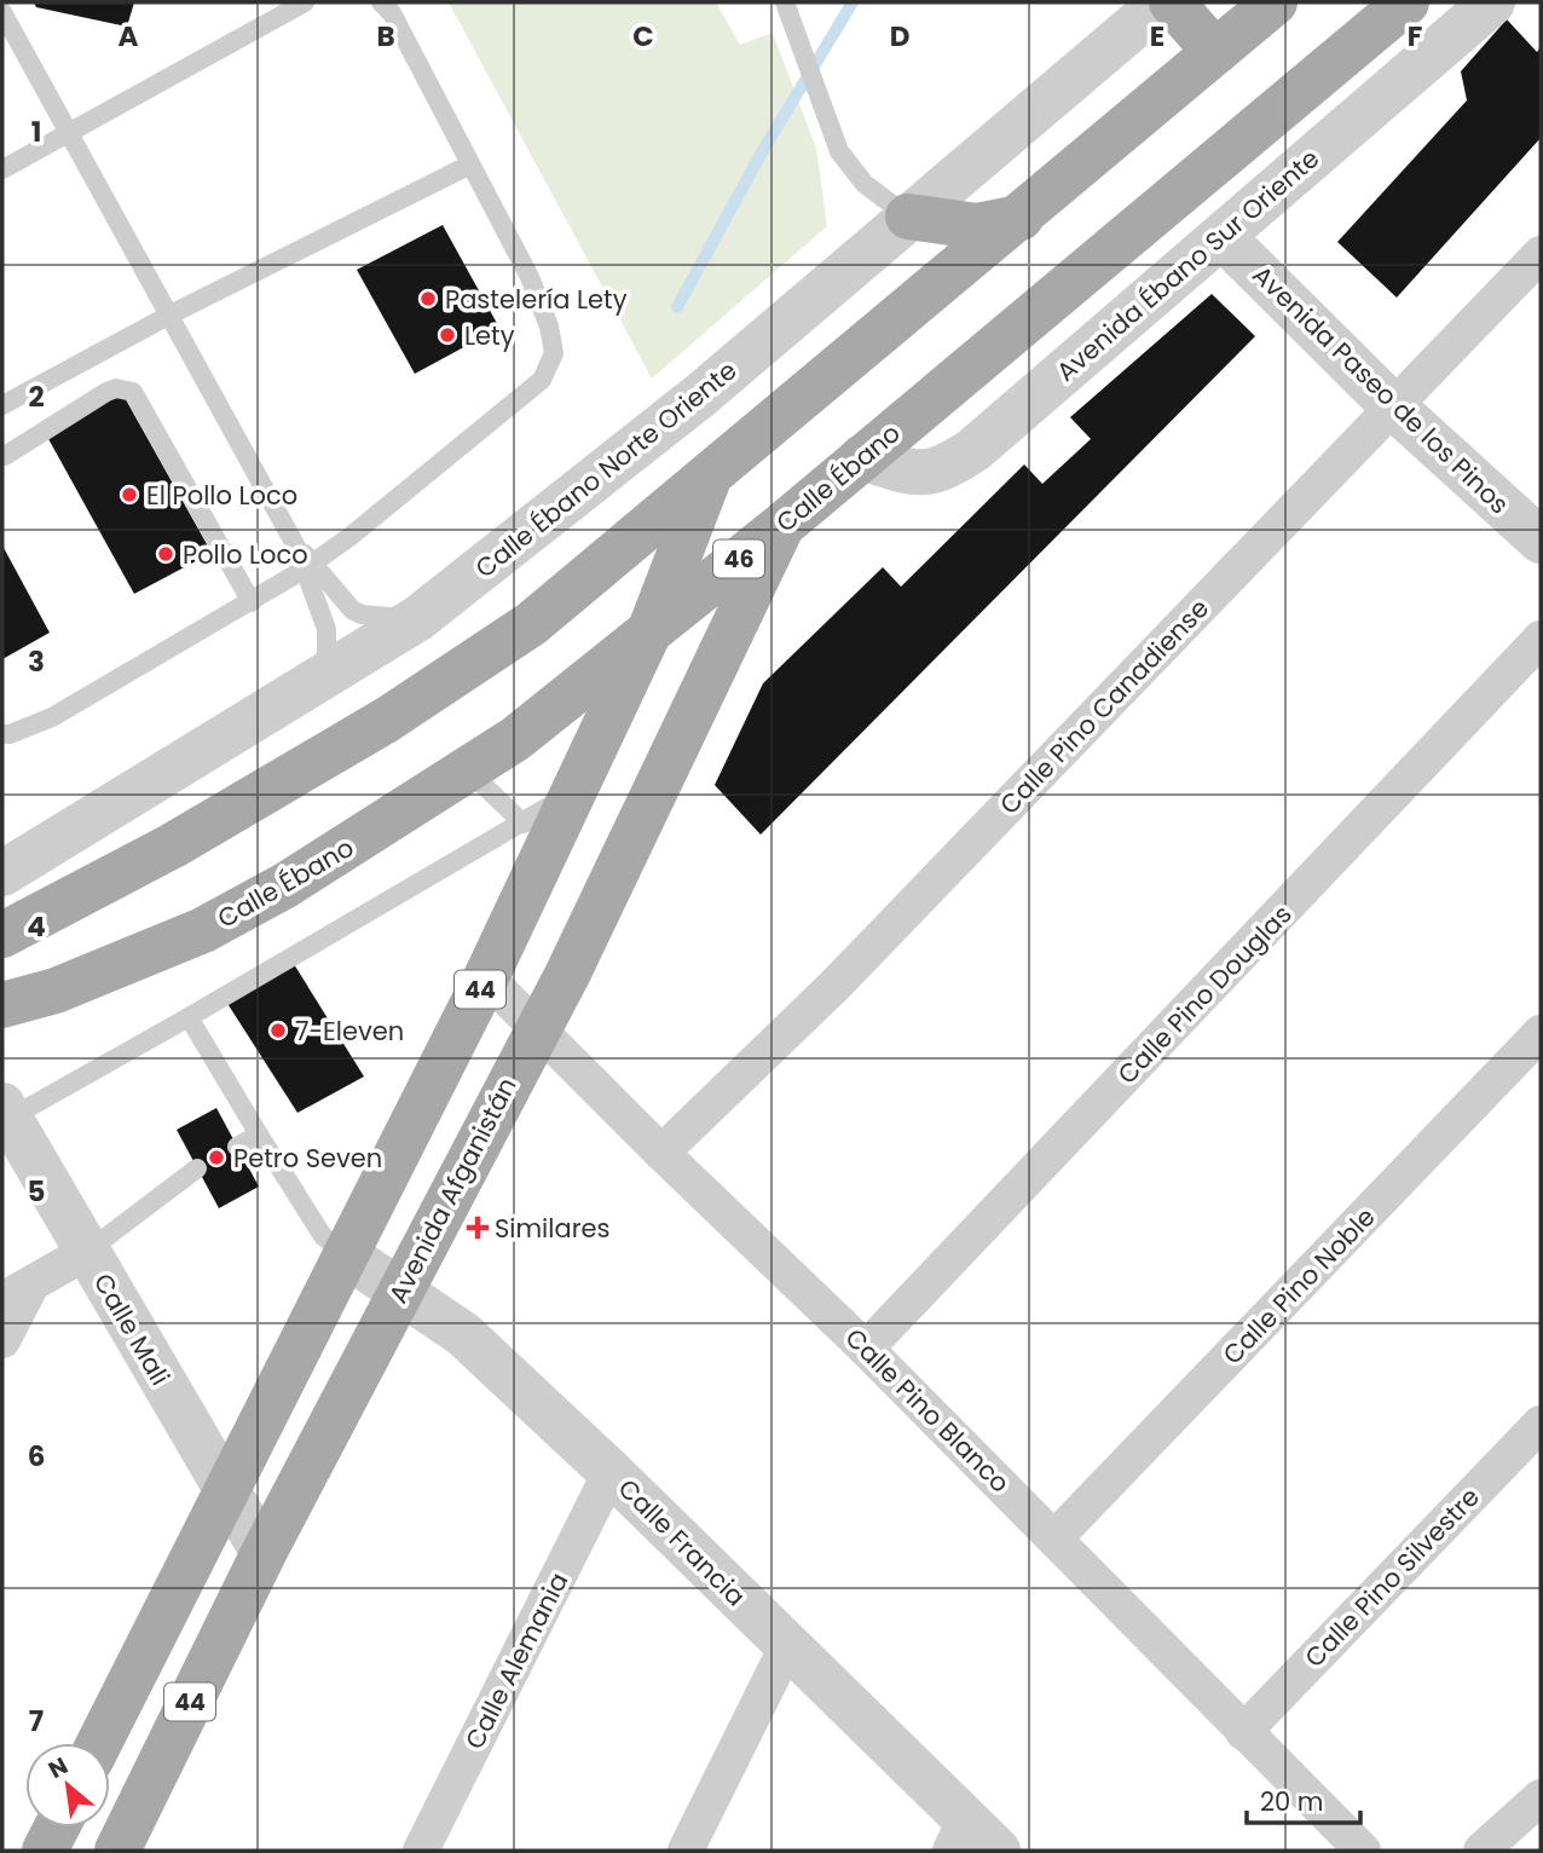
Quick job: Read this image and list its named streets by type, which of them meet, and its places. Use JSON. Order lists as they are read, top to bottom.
{
  "streets": {
    "main road": [
      "Calle Ébano",
      "46",
      "44",
      "Avenida Afganistán"
    ],
    "street": [
      "Avenida Ébano Sur Oriente",
      "Avenida Paseo de los Pinos",
      "Calle Ébano Norte Oriente",
      "Calle Pino Canadiense",
      "Calle Pino Douglas",
      "Calle Pino Noble",
      "Calle Mali",
      "Calle Pino Blanco",
      "Calle Francia",
      "Calle Pino Silvestre",
      "Calle Alemania"
    ]
  },
  "crossings": [
    ["Avenida Ébano Sur Oriente", "Avenida Paseo de los Pinos"],
    ["Avenida Ébano Sur Oriente", "Calle Ébano"],
    ["Avenida Paseo de los Pinos", "Calle Pino Canadiense"],
    ["Calle Ébano", "44"],
    ["Calle Ébano", "Avenida Afganistán"],
    ["Calle Pino Canadiense", "Calle Pino Blanco"],
    ["44", "Calle Mali"],
    ["44", "Calle Pino Blanco"],
    ["44", "Calle Francia"],
    ["Calle Pino Douglas", "Calle Pino Blanco"],
    ["Avenida Afganistán", "Calle Mali"],
    ["Avenida Afganistán", "Calle Pino Blanco"],
    ["Avenida Afganistán", "Calle Francia"],
    ["Calle Pino Noble", "Calle Pino Blanco"],
    ["Calle Pino Blanco", "Calle Pino Silvestre"],
    ["Calle Francia", "Calle Alemania"]
  ],
  "places": {
    "other": [
      "Pastelería Lety",
      "Lety",
      "El Pollo Loco",
      "Pollo Loco",
      "7-Eleven",
      "Petro Seven"
    ],
    "health": ["Similares"]
  },
  "scale_bar": "20 m",
  "north": "top left",
  "grid": {
    "columns": [
      "A",
      "B",
      "C",
      "D",
      "E",
      "F"
    ],
    "rows": [
      "1",
      "2",
      "3",
      "4",
      "5",
      "6",
      "7"
    ]
  }
}
